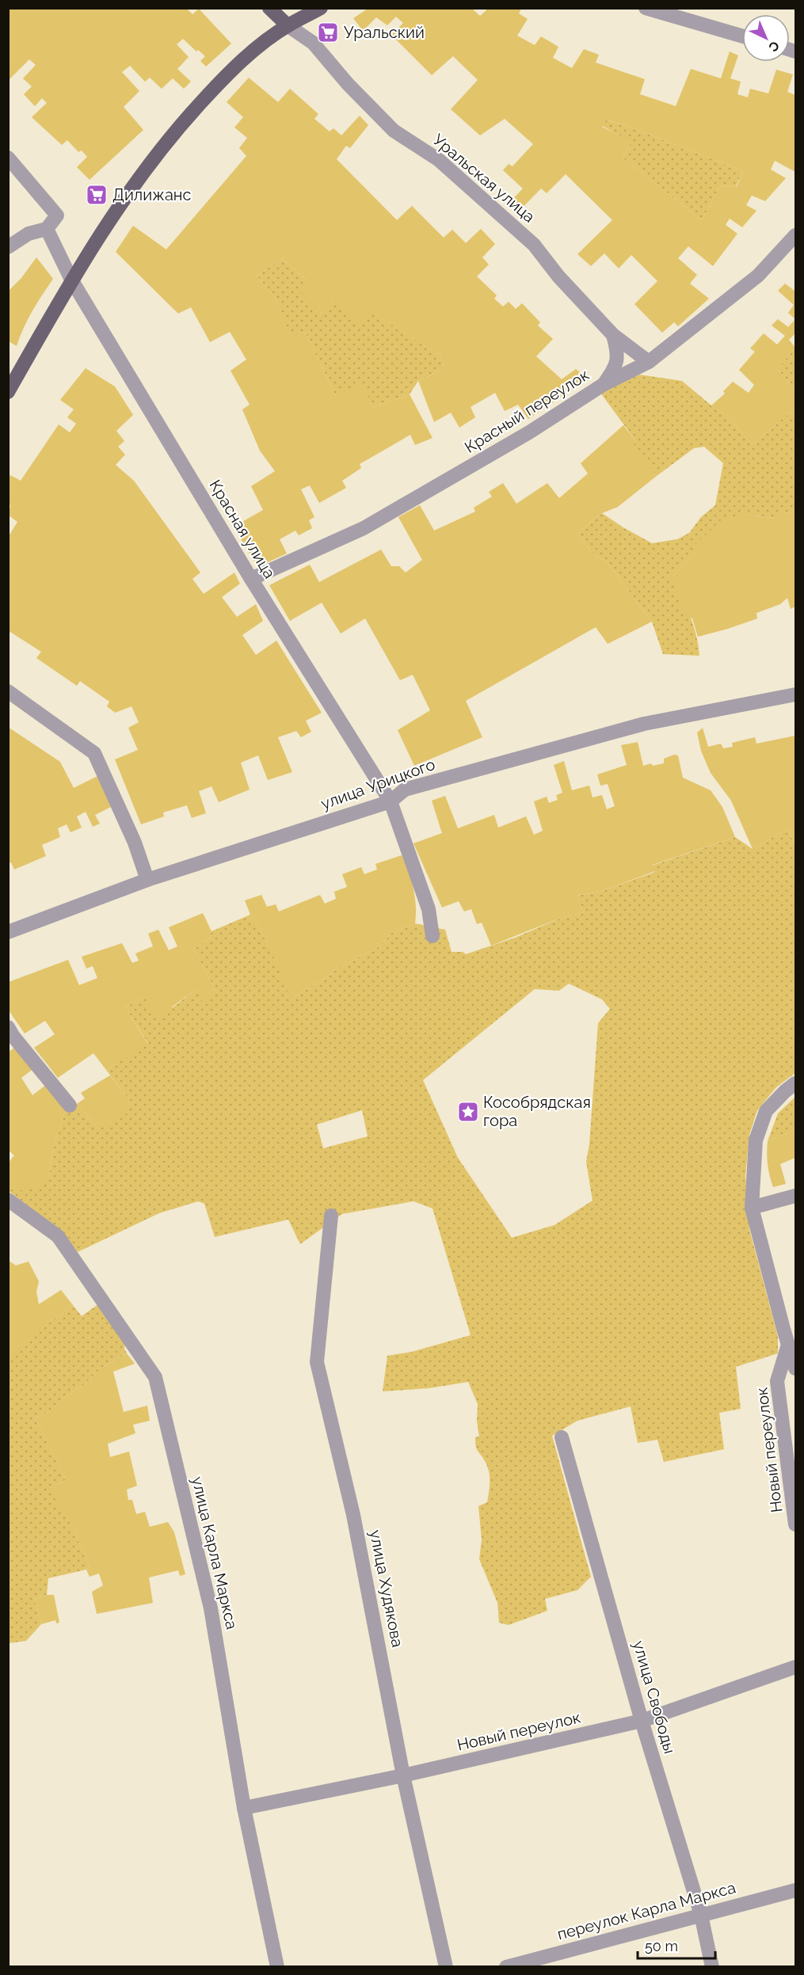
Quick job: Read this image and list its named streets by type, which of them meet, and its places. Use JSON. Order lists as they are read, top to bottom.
{
  "streets": {
    "main road": ["Уральская улица"],
    "street": [
      "Красный переулок",
      "Красная улица",
      "улица Урицкого",
      "Новый переулок",
      "улица Карла Маркса",
      "улица Худякова",
      "улица Свободы",
      "переулок Карла Маркса"
    ]
  },
  "crossings": [
    ["Уральская улица", "Красный переулок"],
    ["Красный переулок", "Красная улица"],
    ["Красная улица", "улица Урицкого"],
    ["Новый переулок", "улица Карла Маркса"],
    ["Новый переулок", "улица Худякова"],
    ["Новый переулок", "улица Свободы"],
    ["улица Свободы", "переулок Карла Маркса"]
  ],
  "places": {
    "supermarket": ["Уральский", "Дилижанс"],
    "place": ["Кособрядская гора"]
  },
  "scale_bar": "50 m",
  "north": "bottom right"
}
